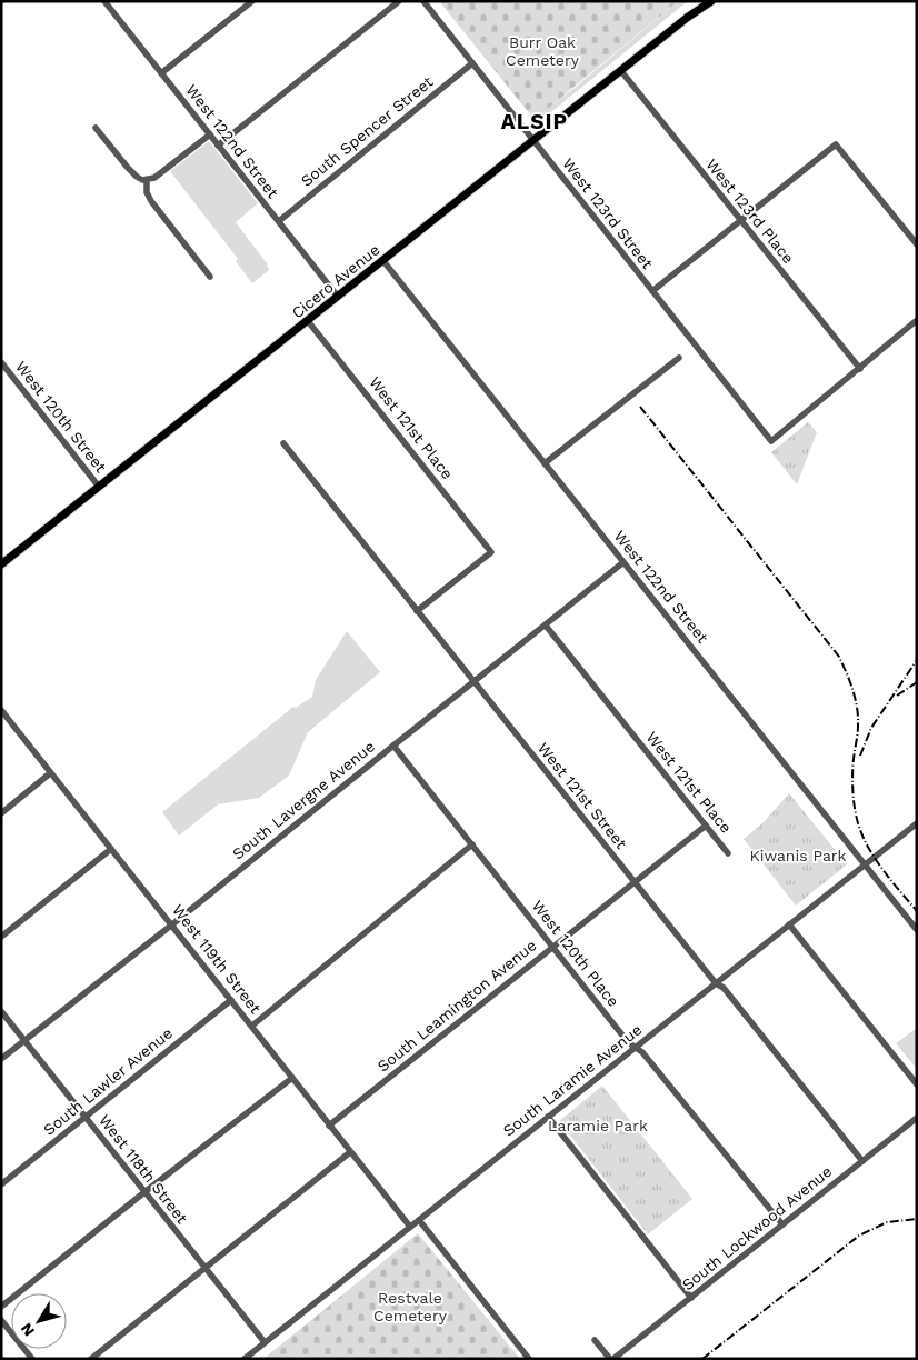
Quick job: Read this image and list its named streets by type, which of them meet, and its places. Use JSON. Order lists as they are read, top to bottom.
{
  "streets": {
    "main road": ["Cicero Avenue"],
    "street": [
      "South Spencer Street",
      "West 122nd Street",
      "West 123rd Place",
      "West 123rd Street",
      "West 120th Street",
      "West 121st Place",
      "West 121st Street",
      "South Lavergne Avenue",
      "West 120th Place",
      "West 119th Street",
      "South Leamington Avenue",
      "South Laramie Avenue",
      "South Lawler Avenue",
      "West 118th Street",
      "South Lockwood Avenue"
    ]
  },
  "crossings": [
    ["South Spencer Street", "West 122nd Street"],
    ["South Spencer Street", "West 123rd Street"],
    ["West 122nd Street", "Cicero Avenue"],
    ["West 122nd Street", "South Lavergne Avenue"],
    ["West 122nd Street", "South Laramie Avenue"],
    ["West 123rd Place", "West 123rd Street"],
    ["West 123rd Place", "Cicero Avenue"],
    ["West 123rd Street", "Cicero Avenue"],
    ["Cicero Avenue", "West 120th Street"],
    ["Cicero Avenue", "West 121st Place"],
    ["West 121st Place", "West 121st Street"],
    ["West 121st Place", "South Lavergne Avenue"],
    ["West 121st Place", "South Leamington Avenue"],
    ["West 121st Street", "South Lavergne Avenue"],
    ["West 121st Street", "South Leamington Avenue"],
    ["West 121st Street", "South Laramie Avenue"],
    ["West 121st Street", "South Lockwood Avenue"],
    ["South Lavergne Avenue", "West 120th Place"],
    ["South Lavergne Avenue", "West 119th Street"],
    ["South Lavergne Avenue", "West 118th Street"],
    ["West 120th Place", "South Leamington Avenue"],
    ["West 120th Place", "South Laramie Avenue"],
    ["West 120th Place", "South Lockwood Avenue"],
    ["West 119th Street", "South Leamington Avenue"],
    ["West 119th Street", "South Laramie Avenue"],
    ["West 119th Street", "South Lawler Avenue"],
    ["South Laramie Avenue", "West 118th Street"],
    ["South Lawler Avenue", "West 118th Street"]
  ],
  "districts": ["ALSIP"],
  "parks": [
    "Burr Oak Cemetery",
    "Kiwanis Park",
    "Laramie Park",
    "Restvale Cemetery"
  ],
  "north": "bottom left"
}
